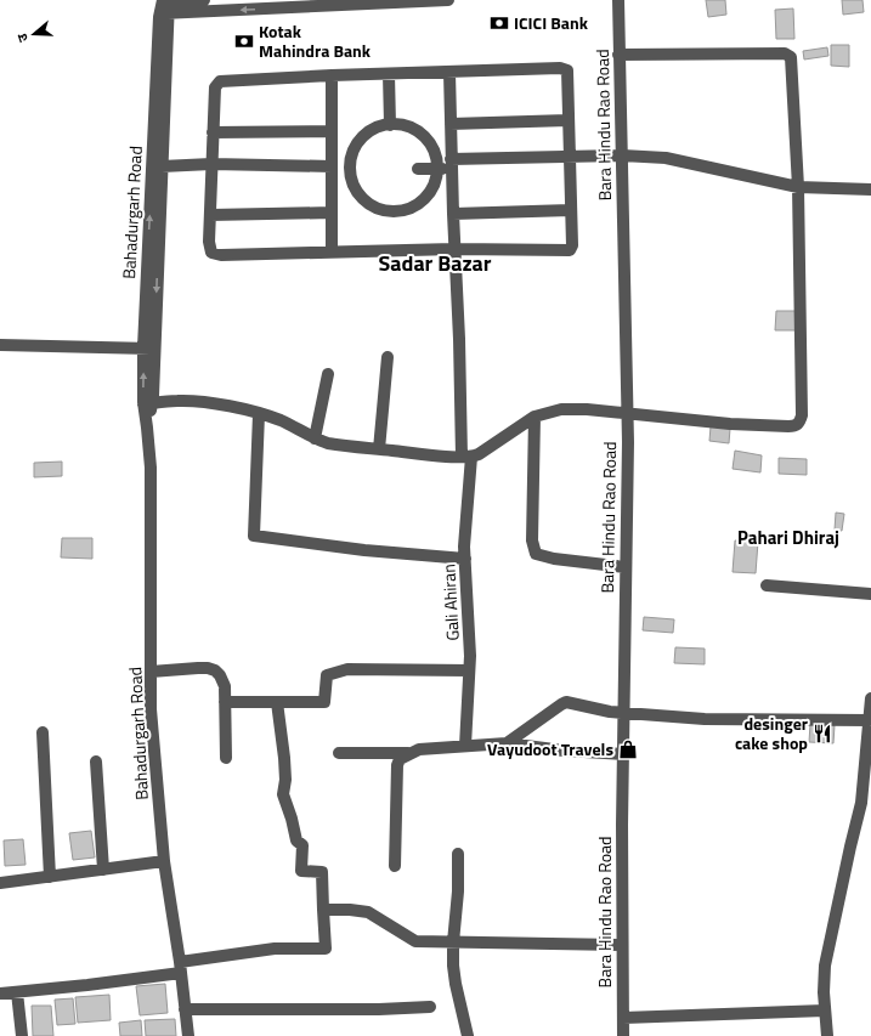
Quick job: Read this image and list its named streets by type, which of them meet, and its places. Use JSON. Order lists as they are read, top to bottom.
{
  "streets": {
    "street": ["Bara Hindu Rao Road", "Bahadurgarh Road", "Gali Ahiran"]
  },
  "districts": ["Sadar Bazar", "Pahari Dhiraj"],
  "places": {
    "bank": ["ICICI Bank", "Kotak Mahindra Bank"],
    "restaurant": ["desinger cake shop"],
    "shop": ["Vayudoot Travels"]
  },
  "north": "left"
}
